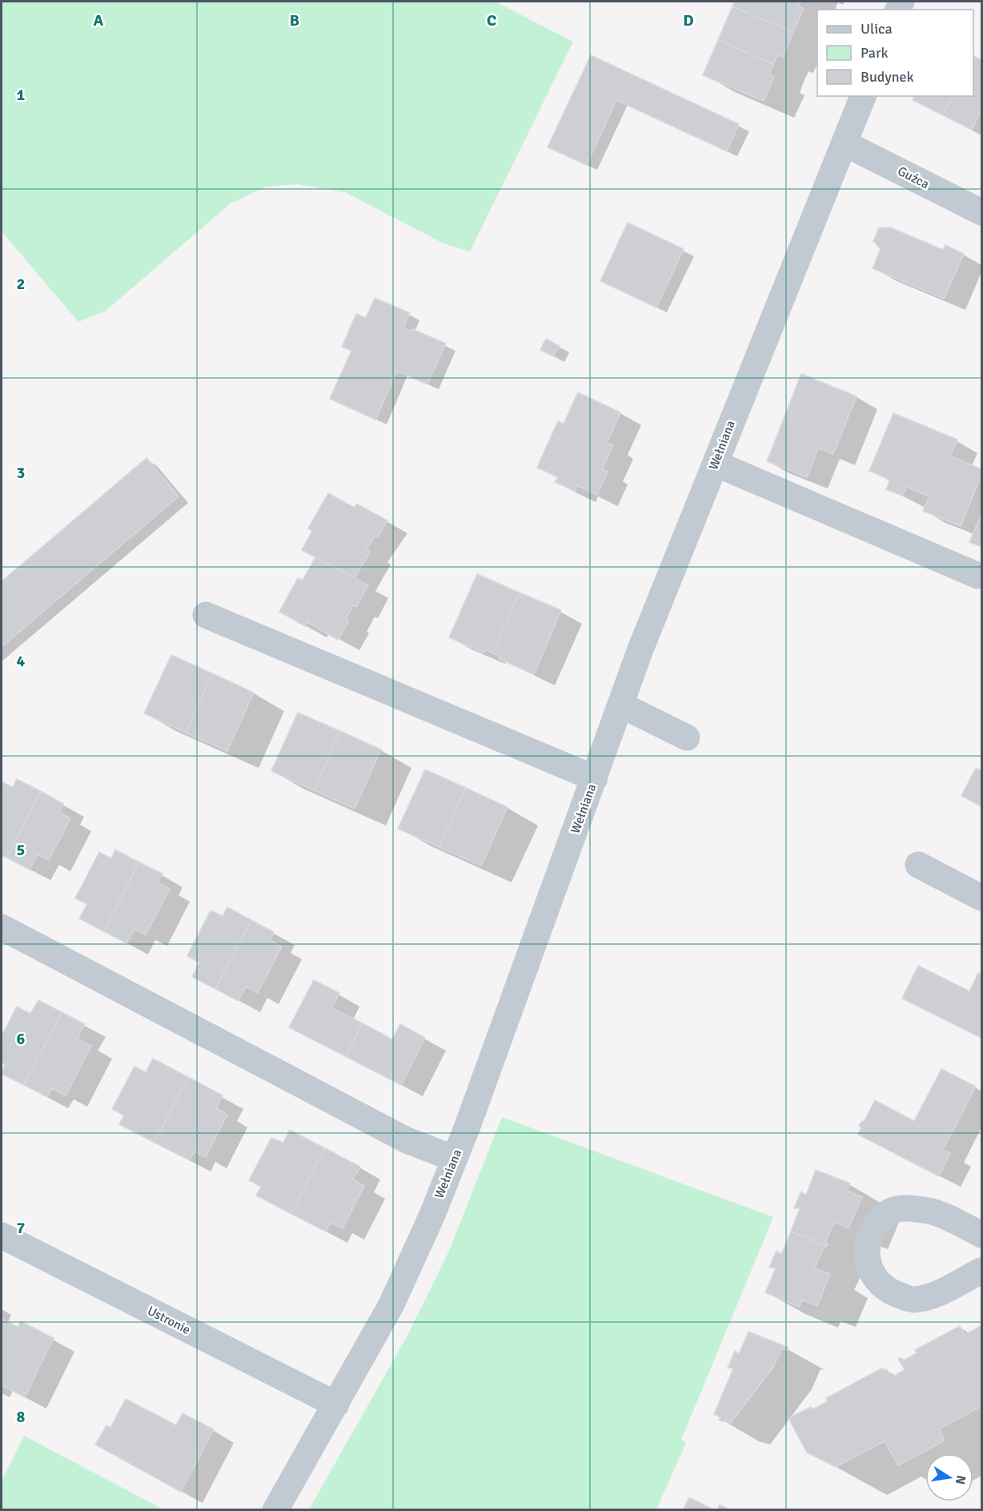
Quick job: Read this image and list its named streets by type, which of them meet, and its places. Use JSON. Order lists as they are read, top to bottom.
{
  "streets": {
    "street": ["Guźca", "Wełniana", "Ustronie"]
  },
  "crossings": [
    ["Guźca", "Wełniana"],
    ["Wełniana", "Ustronie"]
  ],
  "legend": ["Ulica", "Park", "Budynek"],
  "north": "right",
  "grid": {
    "columns": [
      "A",
      "B",
      "C",
      "D"
    ],
    "rows": [
      "1",
      "2",
      "3",
      "4",
      "5",
      "6",
      "7",
      "8"
    ]
  }
}
